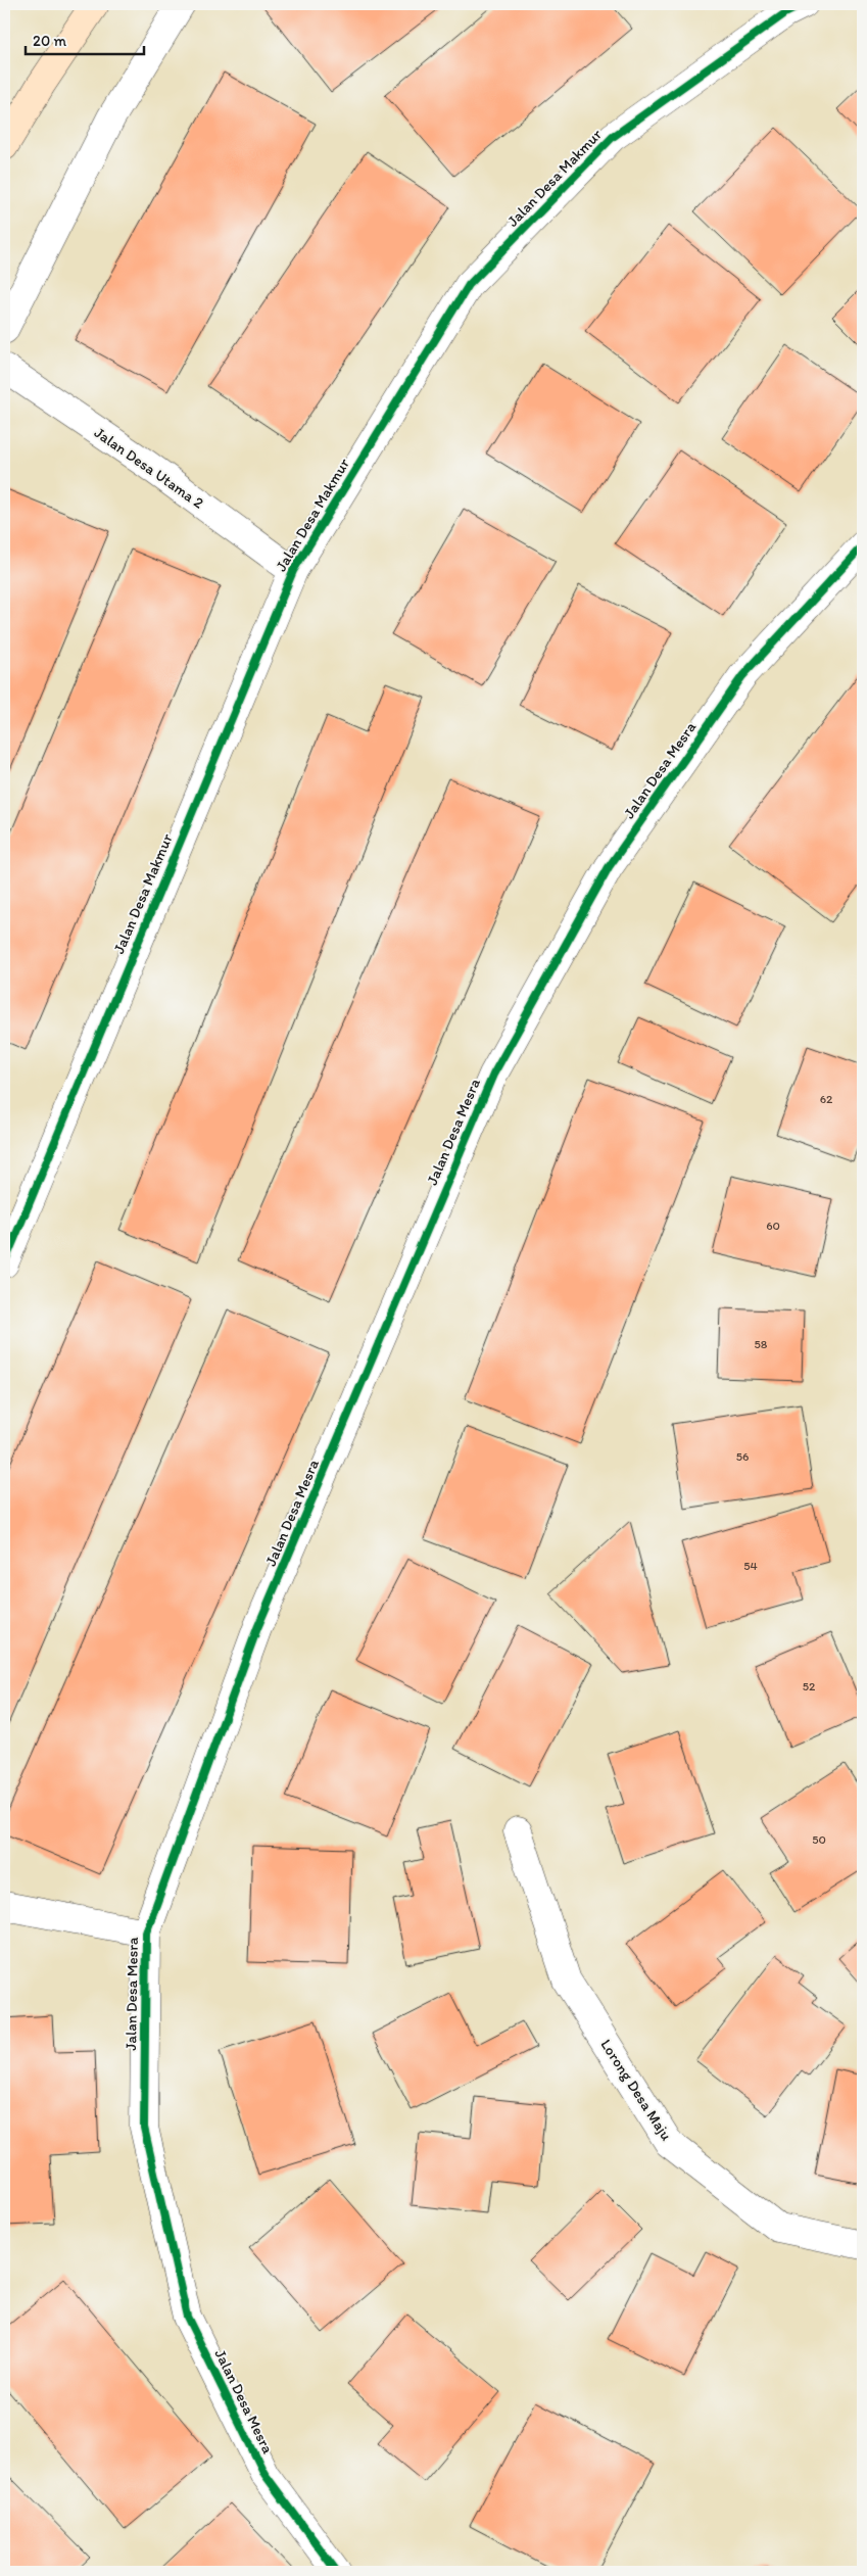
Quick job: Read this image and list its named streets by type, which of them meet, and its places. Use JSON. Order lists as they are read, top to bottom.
{
  "streets": {
    "street": [
      "Jalan Desa Makmur",
      "Jalan Desa Utama 2",
      "Jalan Desa Mesra",
      "Lorong Desa Maju"
    ]
  },
  "crossings": [
    ["Jalan Desa Makmur", "Jalan Desa Utama 2"]
  ],
  "house_numbers": [
    "62",
    "60",
    "58",
    "56",
    "54",
    "52",
    "50"
  ],
  "scale_bar": "20 m"
}
